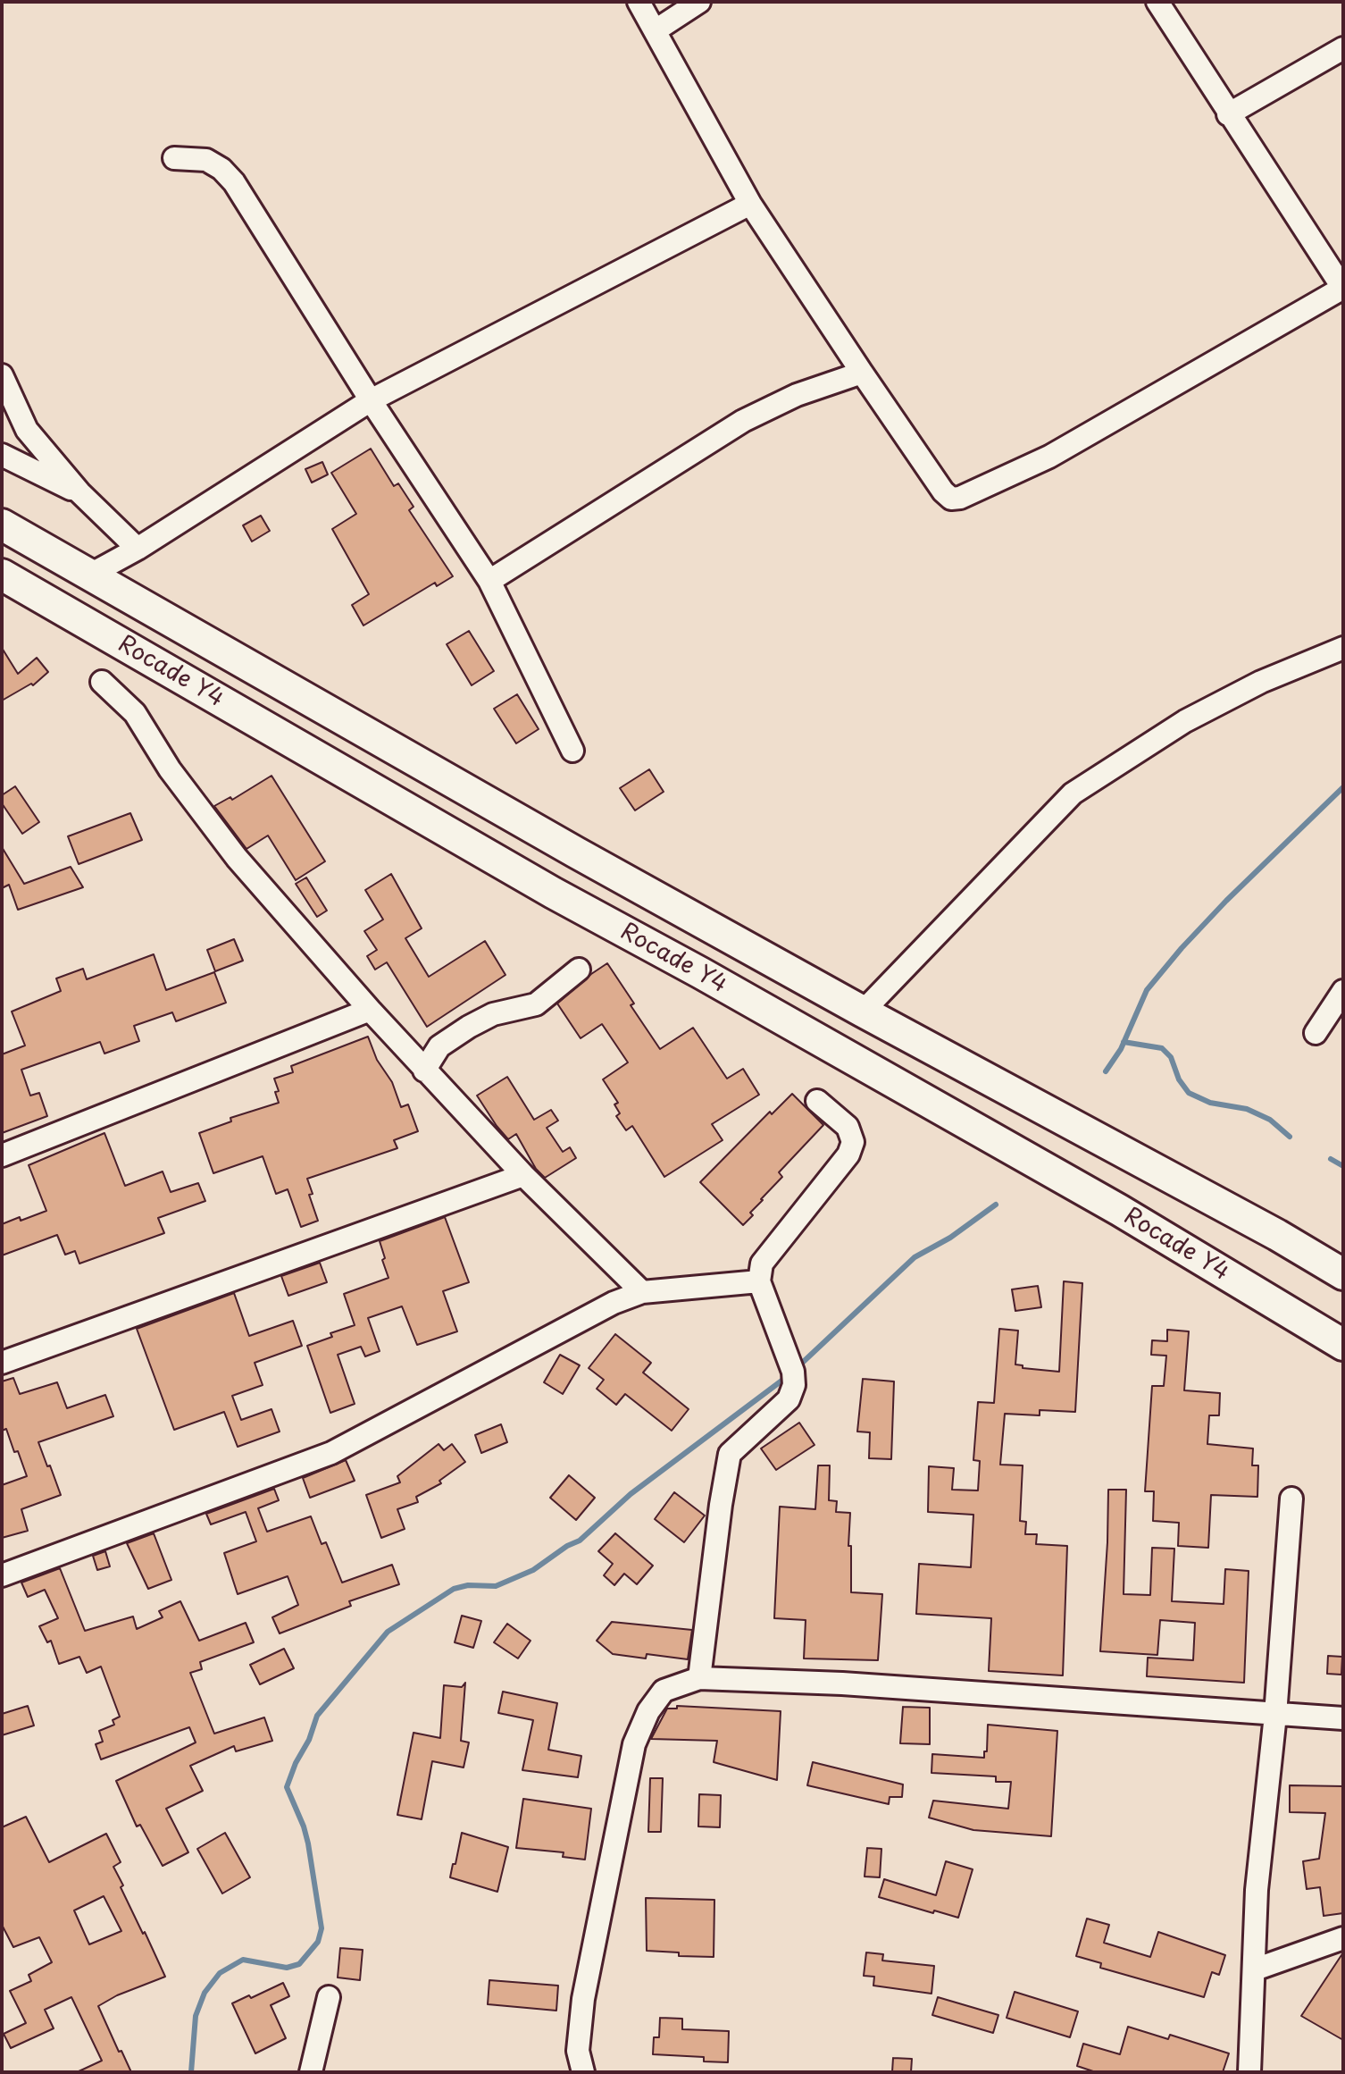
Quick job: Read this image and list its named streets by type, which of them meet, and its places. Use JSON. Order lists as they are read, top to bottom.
{
  "streets": {
    "highway": ["Rocade Y4"]
  }
}
